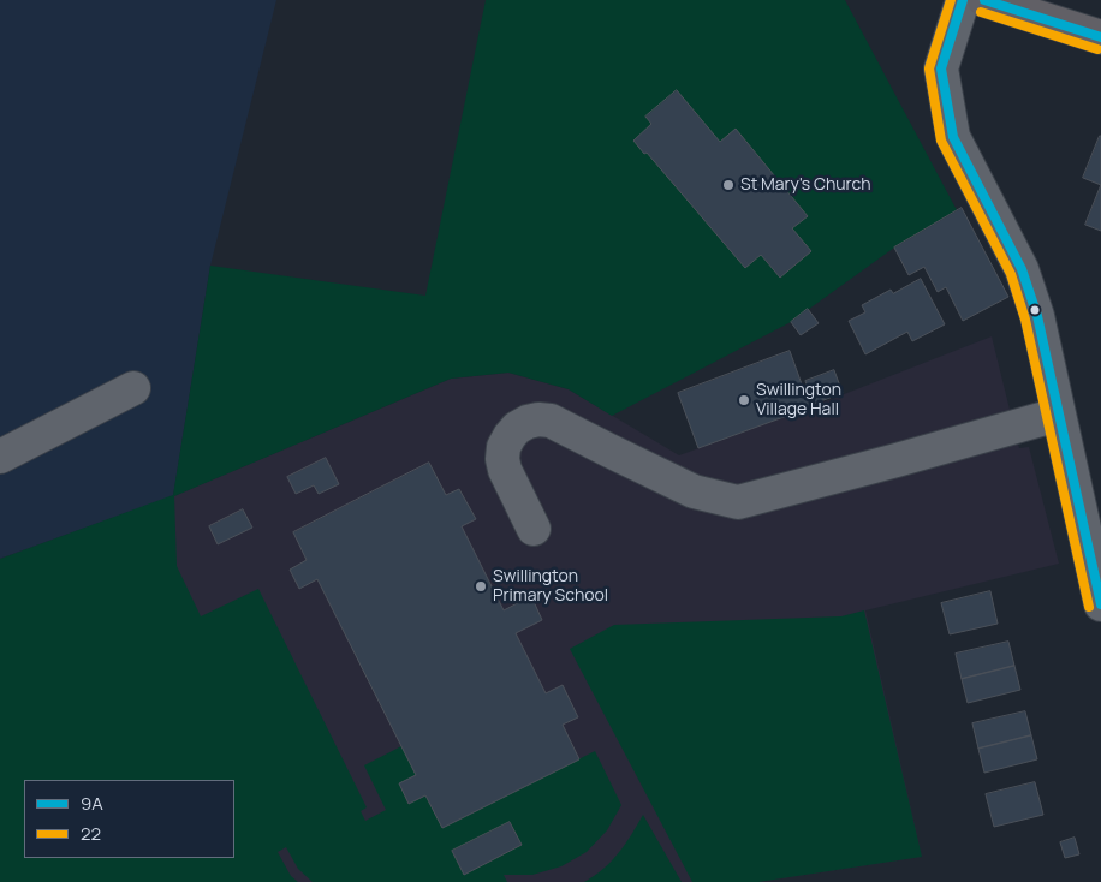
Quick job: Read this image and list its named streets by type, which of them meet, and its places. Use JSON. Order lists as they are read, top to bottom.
{
  "places": ["St Mary's Church", "Swillington Village Hall", "Swillington Primary School"],
  "lines": ["transit line 9A", "transit line 22"],
  "legend": ["9A", "22"]
}
